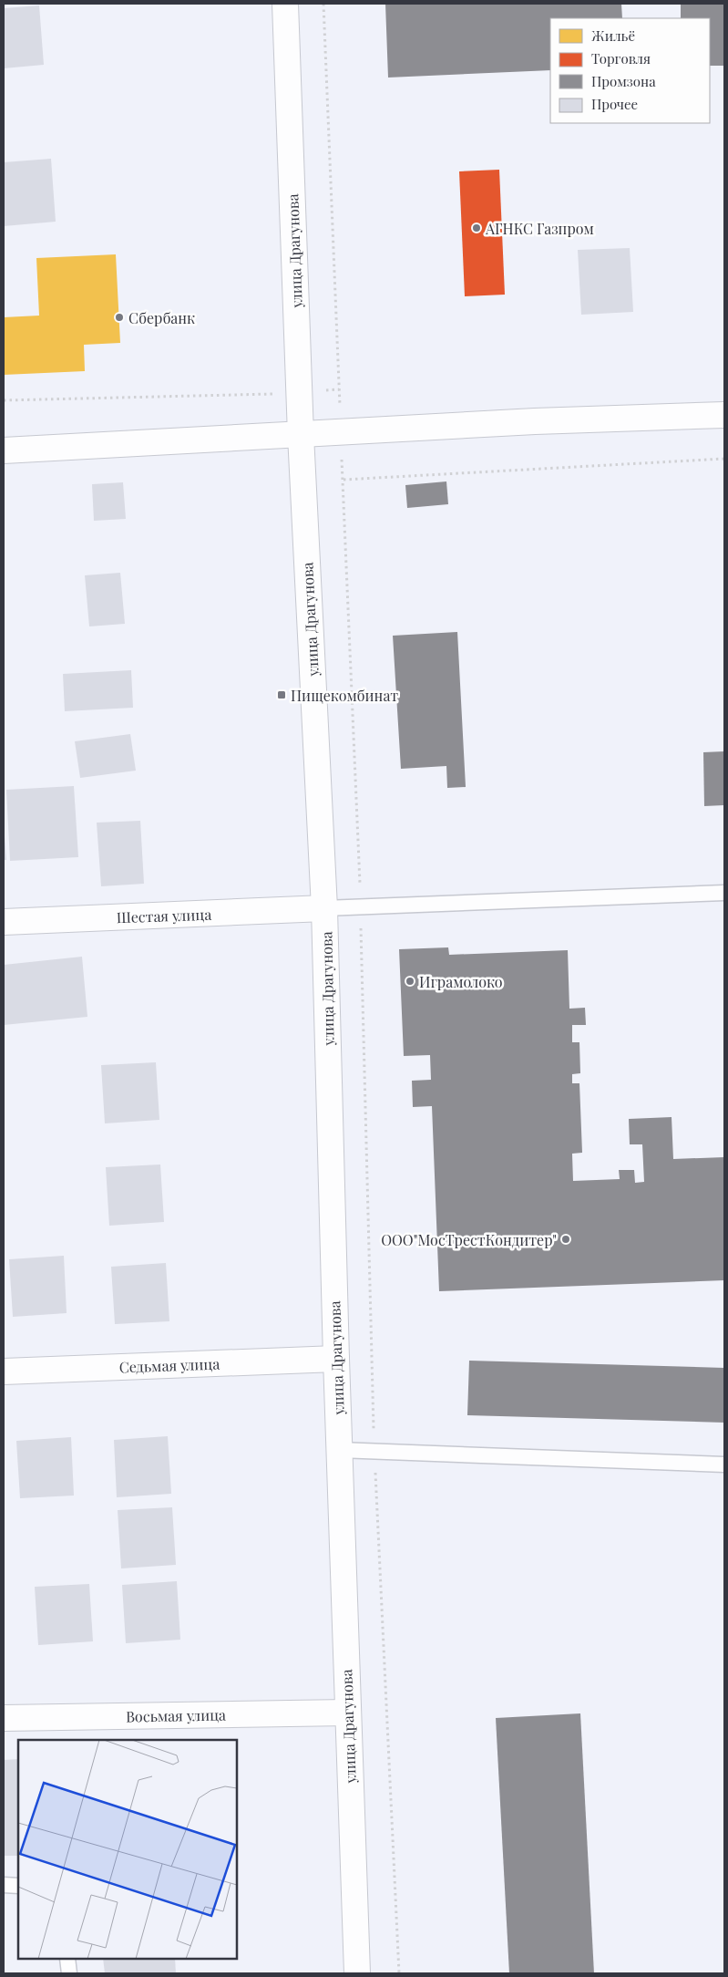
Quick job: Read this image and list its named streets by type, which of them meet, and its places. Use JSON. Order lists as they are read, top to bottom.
{
  "streets": {
    "main road": [
      "улица Драгунова",
      "Шестая улица",
      "Седьмая улица",
      "Восьмая улица"
    ]
  },
  "crossings": [
    ["улица Драгунова", "Шестая улица"],
    ["улица Драгунова", "Седьмая улица"],
    ["улица Драгунова", "Восьмая улица"]
  ],
  "places": {
    "other": [
      "АГНКС Газпром",
      "Сбербанк",
      "Играмолоко",
      "ООО\"МосТрестКондитер\""
    ],
    "transit": ["Пищекомбинат"]
  },
  "legend": [
    "Жильё",
    "Торговля",
    "Промзона",
    "Прочее"
  ]
}
